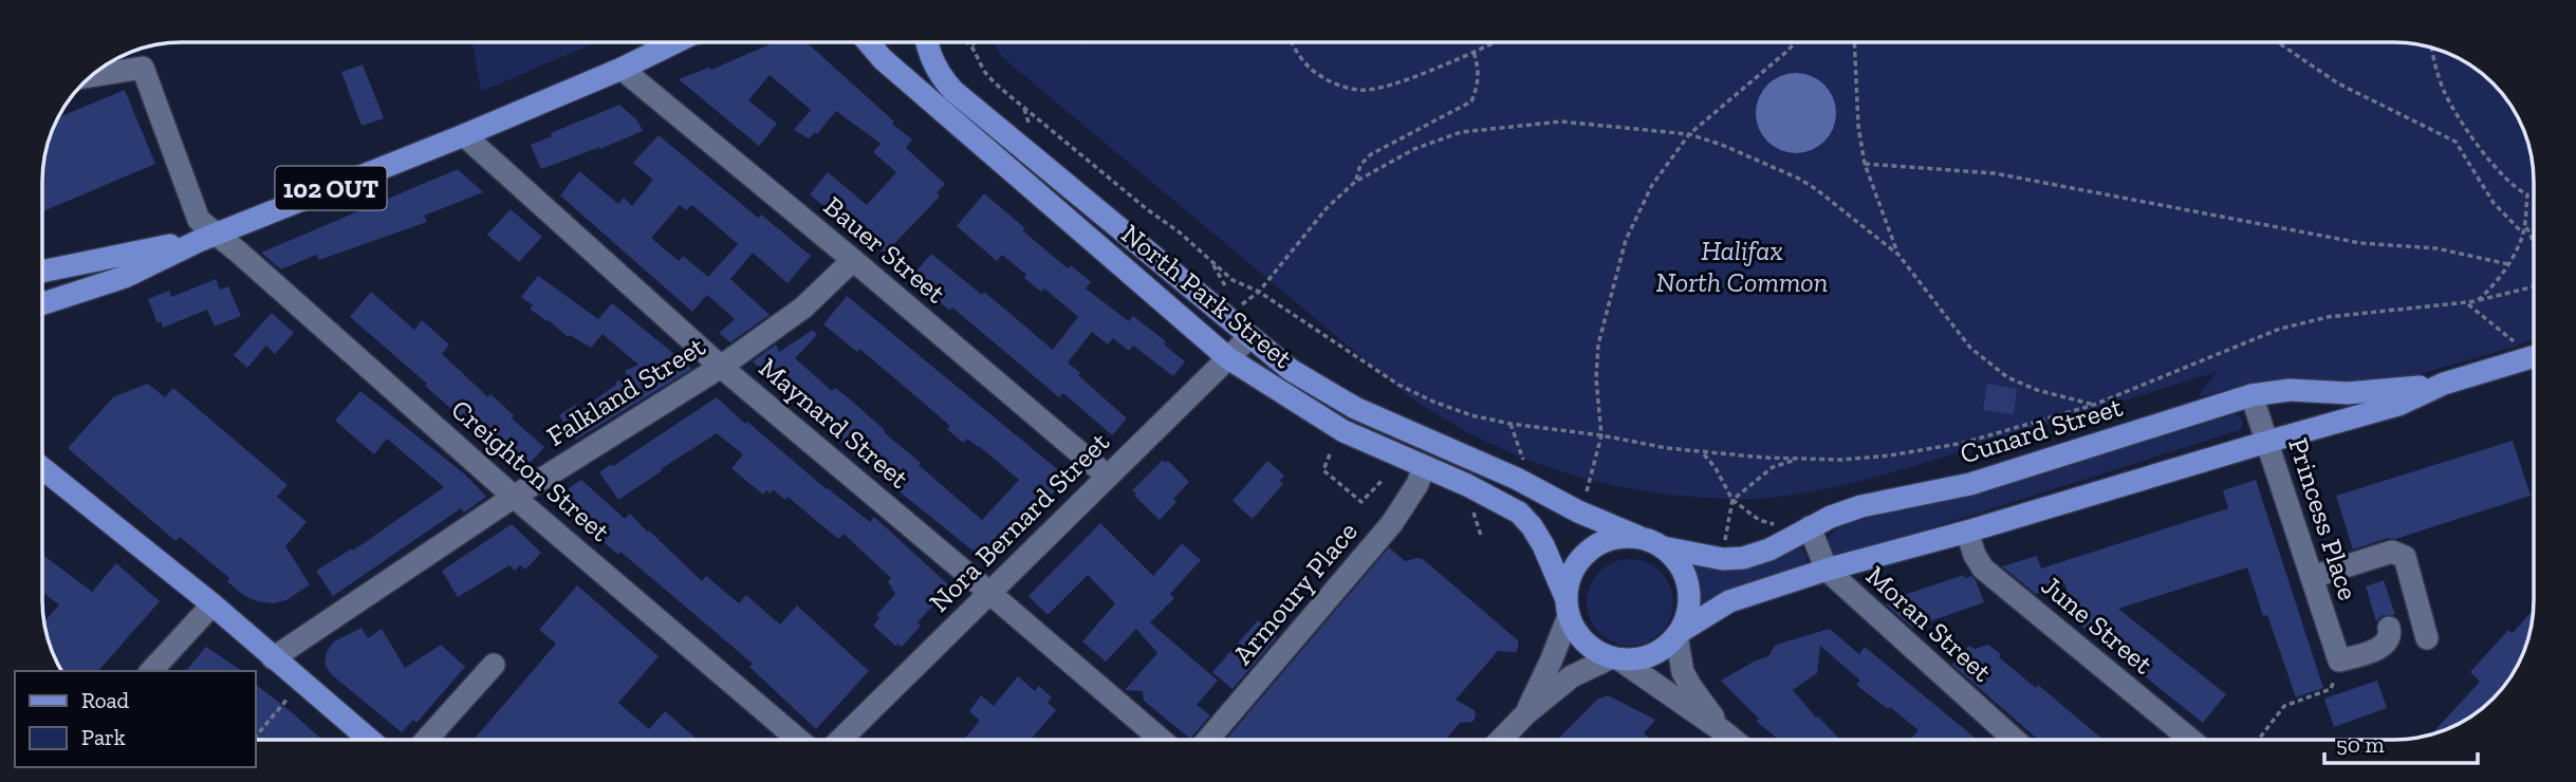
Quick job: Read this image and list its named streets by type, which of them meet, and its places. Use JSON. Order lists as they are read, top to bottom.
{
  "streets": {
    "main road": ["102 OUT", "North Park Street", "Cunard Street"],
    "street": [
      "Bauer Street",
      "Falkland Street",
      "Maynard Street",
      "Creighton Street",
      "Princess Place",
      "Nora Bernard Street",
      "Armoury Place",
      "Moran Street",
      "June Street"
    ]
  },
  "crossings": [
    ["102 OUT", "Bauer Street"],
    ["102 OUT", "Maynard Street"],
    ["102 OUT", "Creighton Street"],
    ["Bauer Street", "Falkland Street"],
    ["Bauer Street", "Nora Bernard Street"],
    ["North Park Street", "Cunard Street"],
    ["North Park Street", "Nora Bernard Street"],
    ["North Park Street", "Armoury Place"],
    ["Falkland Street", "Maynard Street"],
    ["Falkland Street", "Creighton Street"],
    ["Maynard Street", "Nora Bernard Street"],
    ["Cunard Street", "Princess Place"],
    ["Cunard Street", "Moran Street"],
    ["Cunard Street", "June Street"]
  ],
  "parks": ["Halifax North Common"],
  "legend": ["Road", "Park"],
  "scale_bar": "50 m"
}
